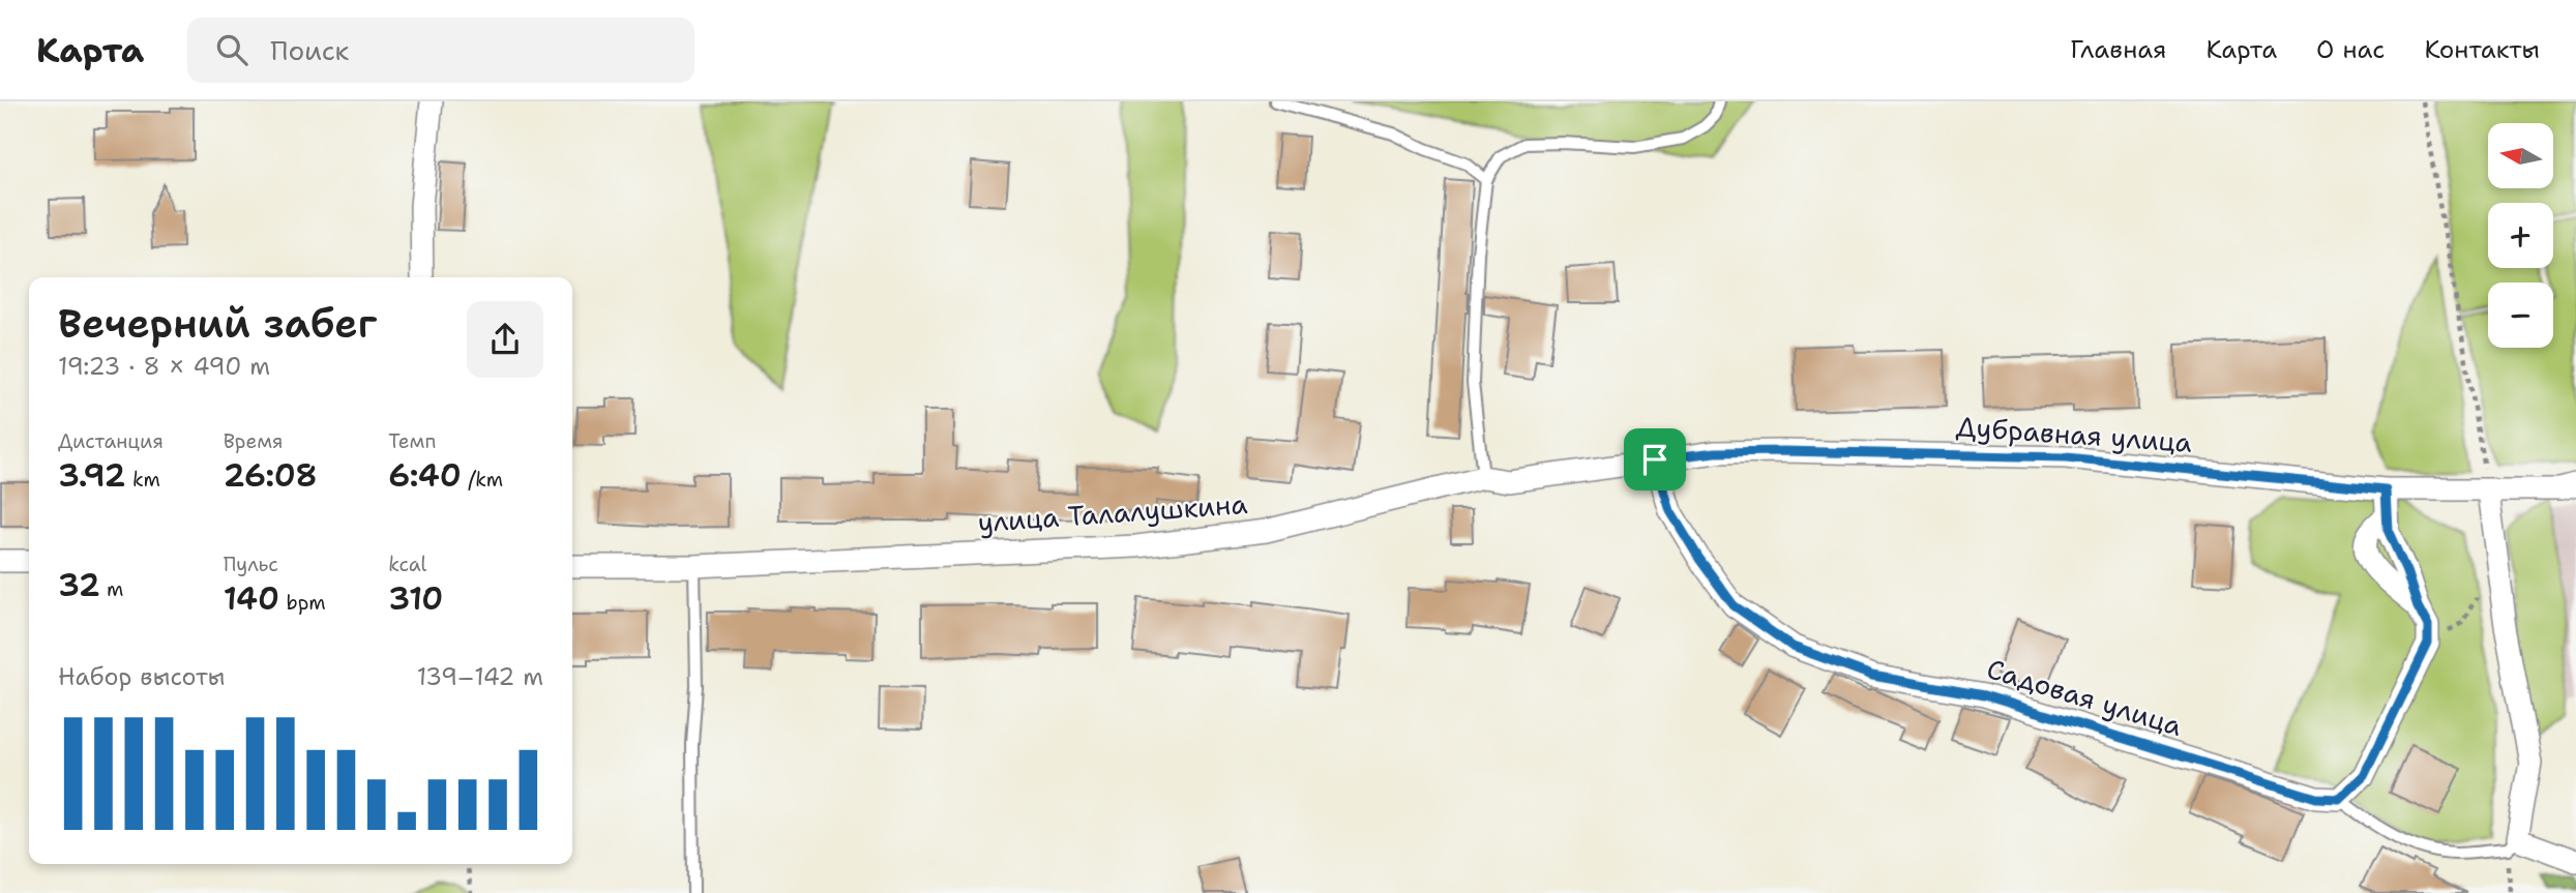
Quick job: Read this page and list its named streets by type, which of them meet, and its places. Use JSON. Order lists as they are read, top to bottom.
{
  "streets": {
    "street": ["Дубравная улица", "улица Талалушкина", "Садовая улица"]
  },
  "crossings": [
    ["Дубравная улица", "улица Талалушкина"],
    ["Дубравная улица", "Садовая улица"],
    ["улица Талалушкина", "Садовая улица"]
  ],
  "north": "left",
  "page": {
    "header": "Карта",
    "search": "Поиск",
    "nav": [
      "Главная",
      "Карта",
      "О нас",
      "Контакты"
    ],
    "map_buttons": ["+", "−"],
    "heading": ["Вечерний забег", "19:23 · 8 × 490 m"],
    "stats": [
      ["Дистанция", "3.92 km"],
      ["Время", "26:08"],
      ["Темп", "6:40 /km"],
      ["32 m"],
      ["Пульс", "140 bpm"],
      ["kcal", "310"]
    ],
    "chart": ["Набор высоты", "139–142 m"]
  }
}
